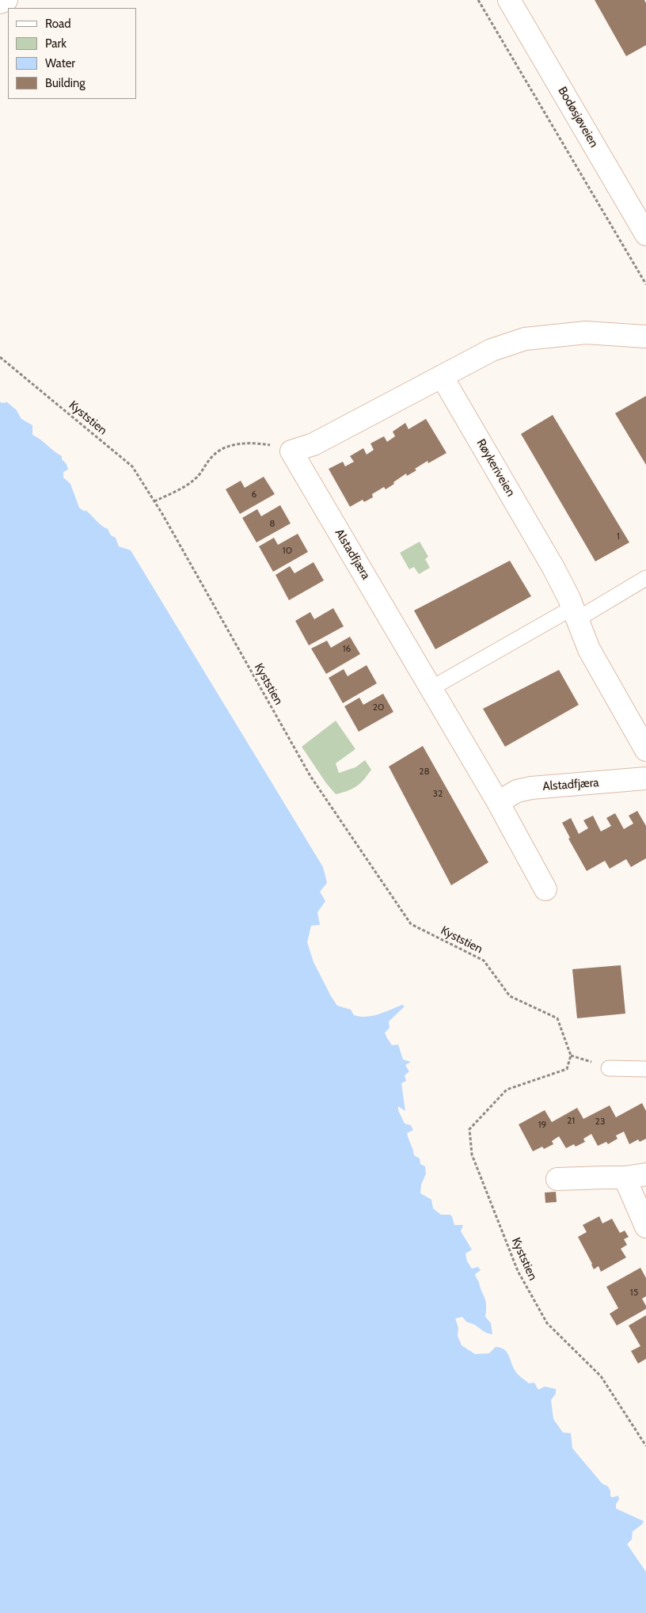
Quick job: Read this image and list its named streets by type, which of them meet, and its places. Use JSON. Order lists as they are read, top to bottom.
{
  "streets": {
    "street": ["Bodøsjøveien", "Røykeriveien", "Alstadfjæra"],
    "path": ["Kyststien"]
  },
  "house_numbers": [
    "6",
    "8",
    "1",
    "10",
    "16",
    "20",
    "28",
    "32",
    "21",
    "23",
    "19",
    "15"
  ],
  "legend": [
    "Road",
    "Park",
    "Water",
    "Building"
  ]
}
